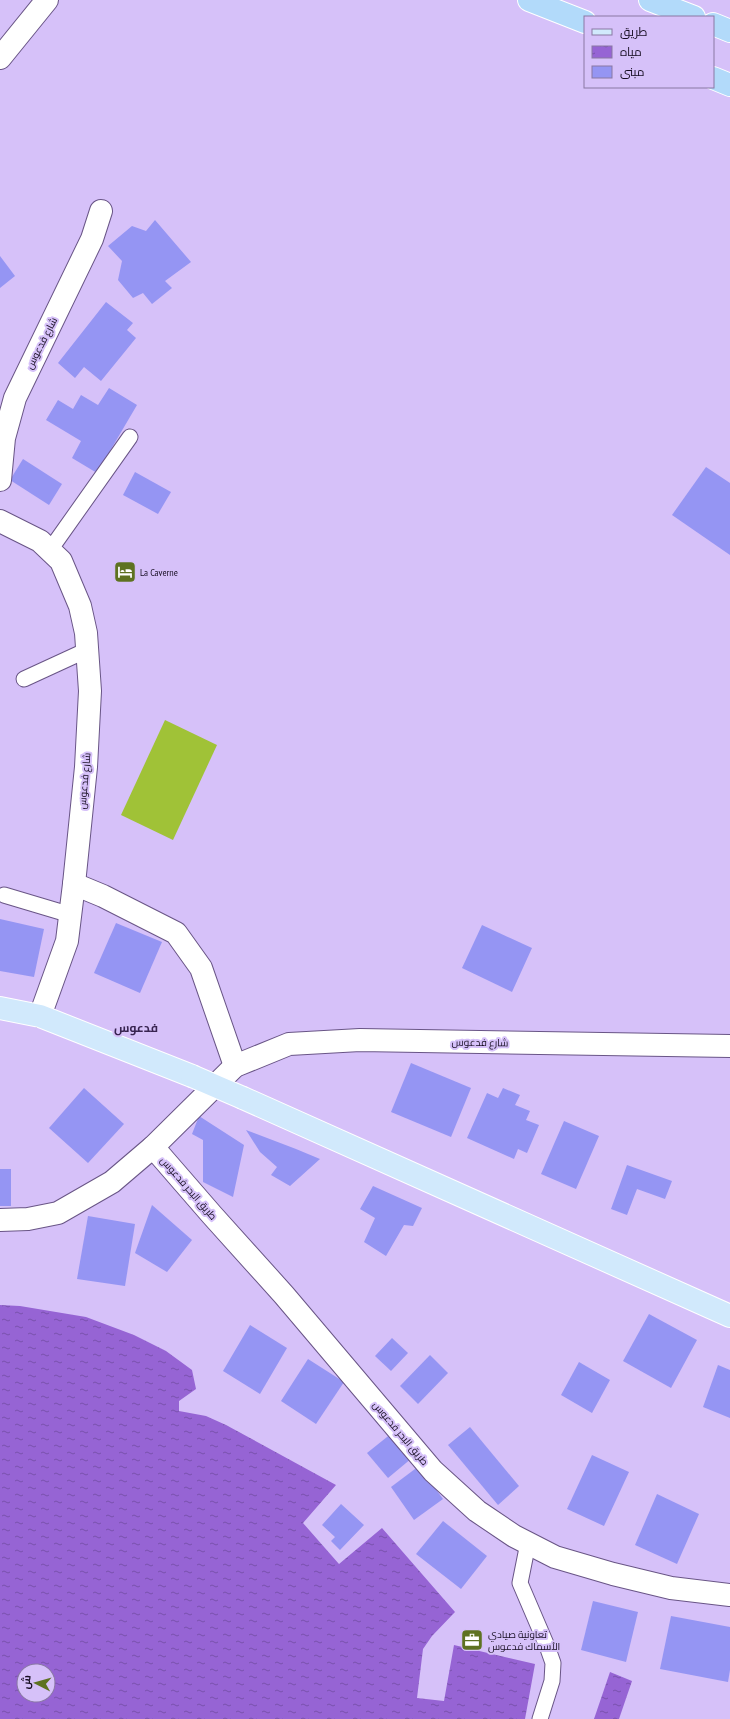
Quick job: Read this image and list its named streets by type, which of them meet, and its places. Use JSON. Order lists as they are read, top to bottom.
{
  "streets": {
    "street": ["شارع فدعوس", "طريق البحر فدعوس"]
  },
  "crossings": [
    ["شارع فدعوس", "طريق البحر فدعوس"]
  ],
  "districts": ["فدعوس"],
  "places": {
    "hotel": ["La Caverne"],
    "office": ["تعاونية صيادي الأسماك فدعوس"]
  },
  "legend": ["طريق", "مياه", "مبنى"],
  "north": "left"
}
